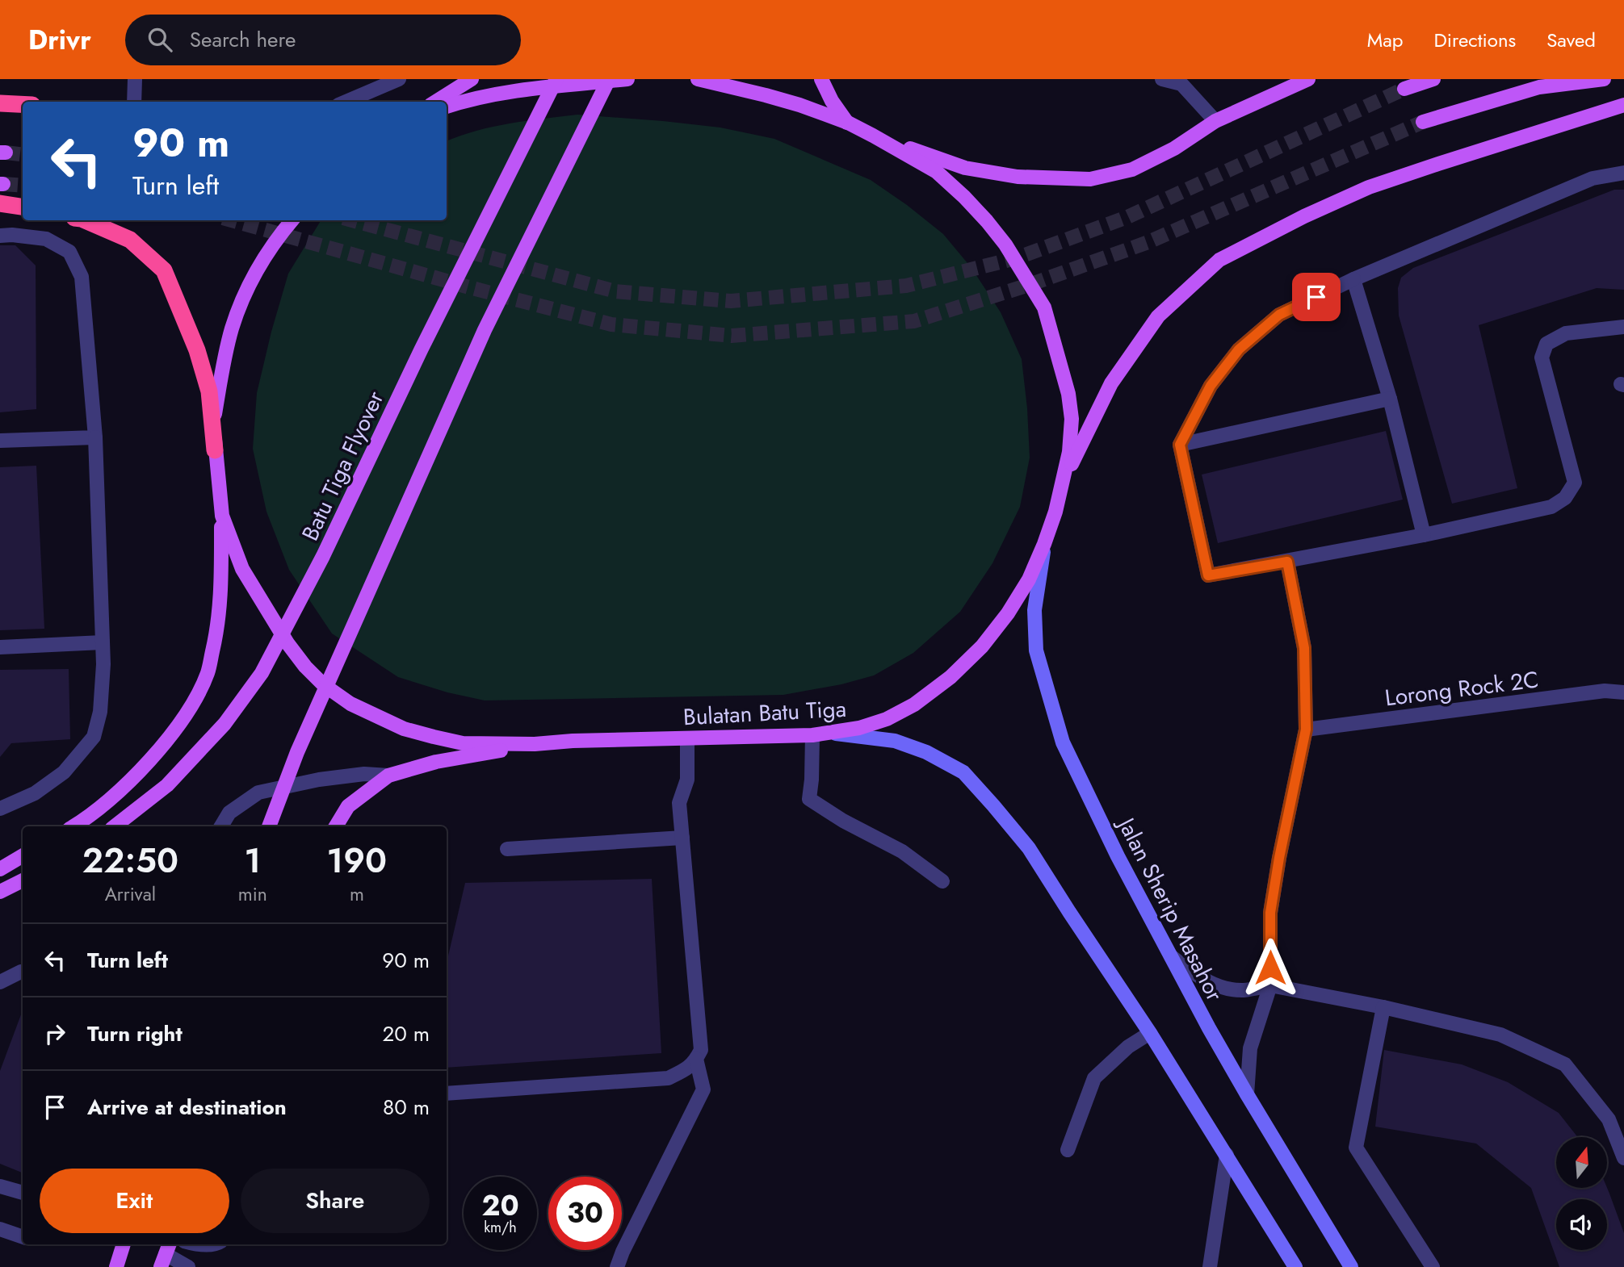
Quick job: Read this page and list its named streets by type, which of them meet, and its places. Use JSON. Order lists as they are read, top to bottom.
{
  "streets": {
    "main road": ["Batu Tiga Flyover", "Bulatan Batu Tiga", "Jalan Sherip Masahor"],
    "street": ["Lorong Rock 2C"]
  },
  "crossings": [
    ["Bulatan Batu Tiga", "Jalan Sherip Masahor"]
  ],
  "north": "top",
  "page": {
    "header": "Drivr",
    "search": "Search here",
    "nav": ["Map", "Directions", "Saved"],
    "turn": ["90 m", "Turn left"],
    "eta": [
      "22:50",
      "Arrival",
      "1",
      "min",
      "190",
      "m"
    ],
    "list": [
      {
        "name": "Turn left",
        "value": "90 m"
      },
      {
        "name": "Turn right",
        "value": "20 m"
      },
      {
        "name": "Arrive at destination",
        "value": "80 m"
      }
    ],
    "buttons": ["Exit", "Share"],
    "speed": "20 km/h",
    "limit": "30"
  }
}
